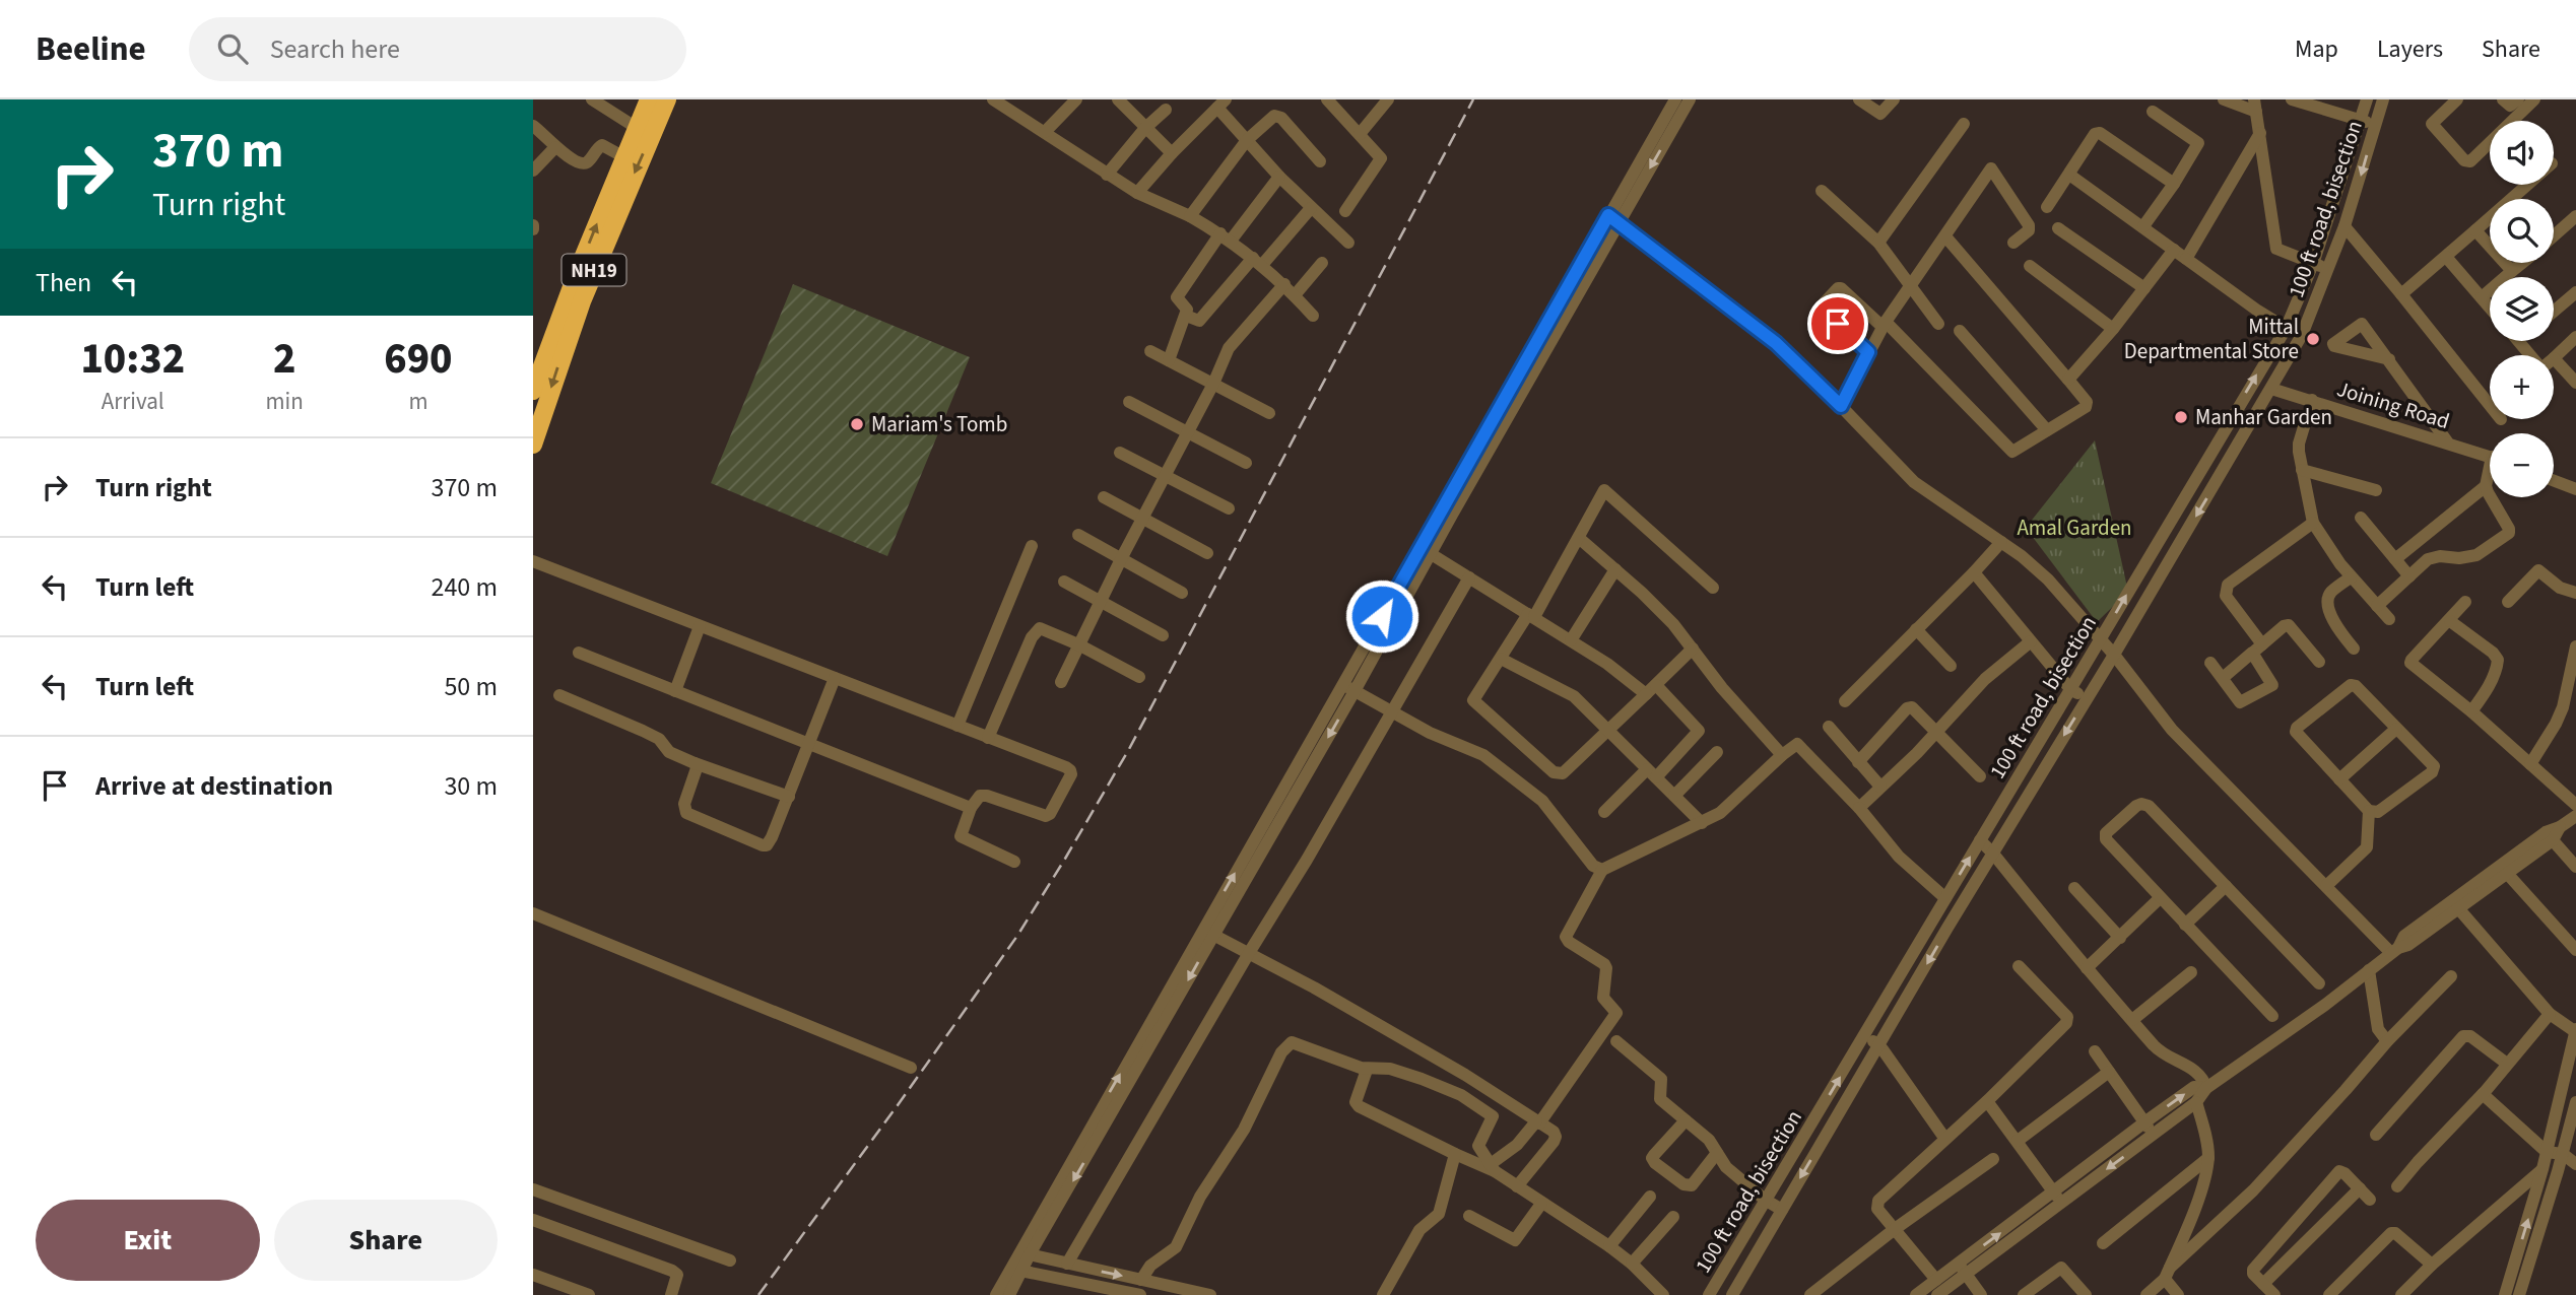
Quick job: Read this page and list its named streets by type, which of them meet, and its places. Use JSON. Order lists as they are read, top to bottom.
{
  "streets": {
    "highway": ["NH19"],
    "street": ["100 ft road, bisection", "Joining Road"]
  },
  "crossings": [
    ["100 ft road, bisection", "Joining Road"]
  ],
  "parks": ["Amal Garden"],
  "places": ["Mittal Departmental Store", "Manhar Garden", "Mariam's Tomb"],
  "page": {
    "header": "Beeline",
    "search": "Search here",
    "nav": ["Map", "Layers", "Share"],
    "turn": ["370 m", "Turn right"],
    "map_buttons": ["+", "−"],
    "then": "Then",
    "eta": [
      "10:32",
      "Arrival",
      "2",
      "min",
      "690",
      "m"
    ],
    "list": [
      {
        "name": "Turn right",
        "value": "370 m"
      },
      {
        "name": "Turn left",
        "value": "240 m"
      },
      {
        "name": "Turn left",
        "value": "50 m"
      },
      {
        "name": "Arrive at destination",
        "value": "30 m"
      }
    ],
    "buttons": ["Exit", "Share"]
  }
}
